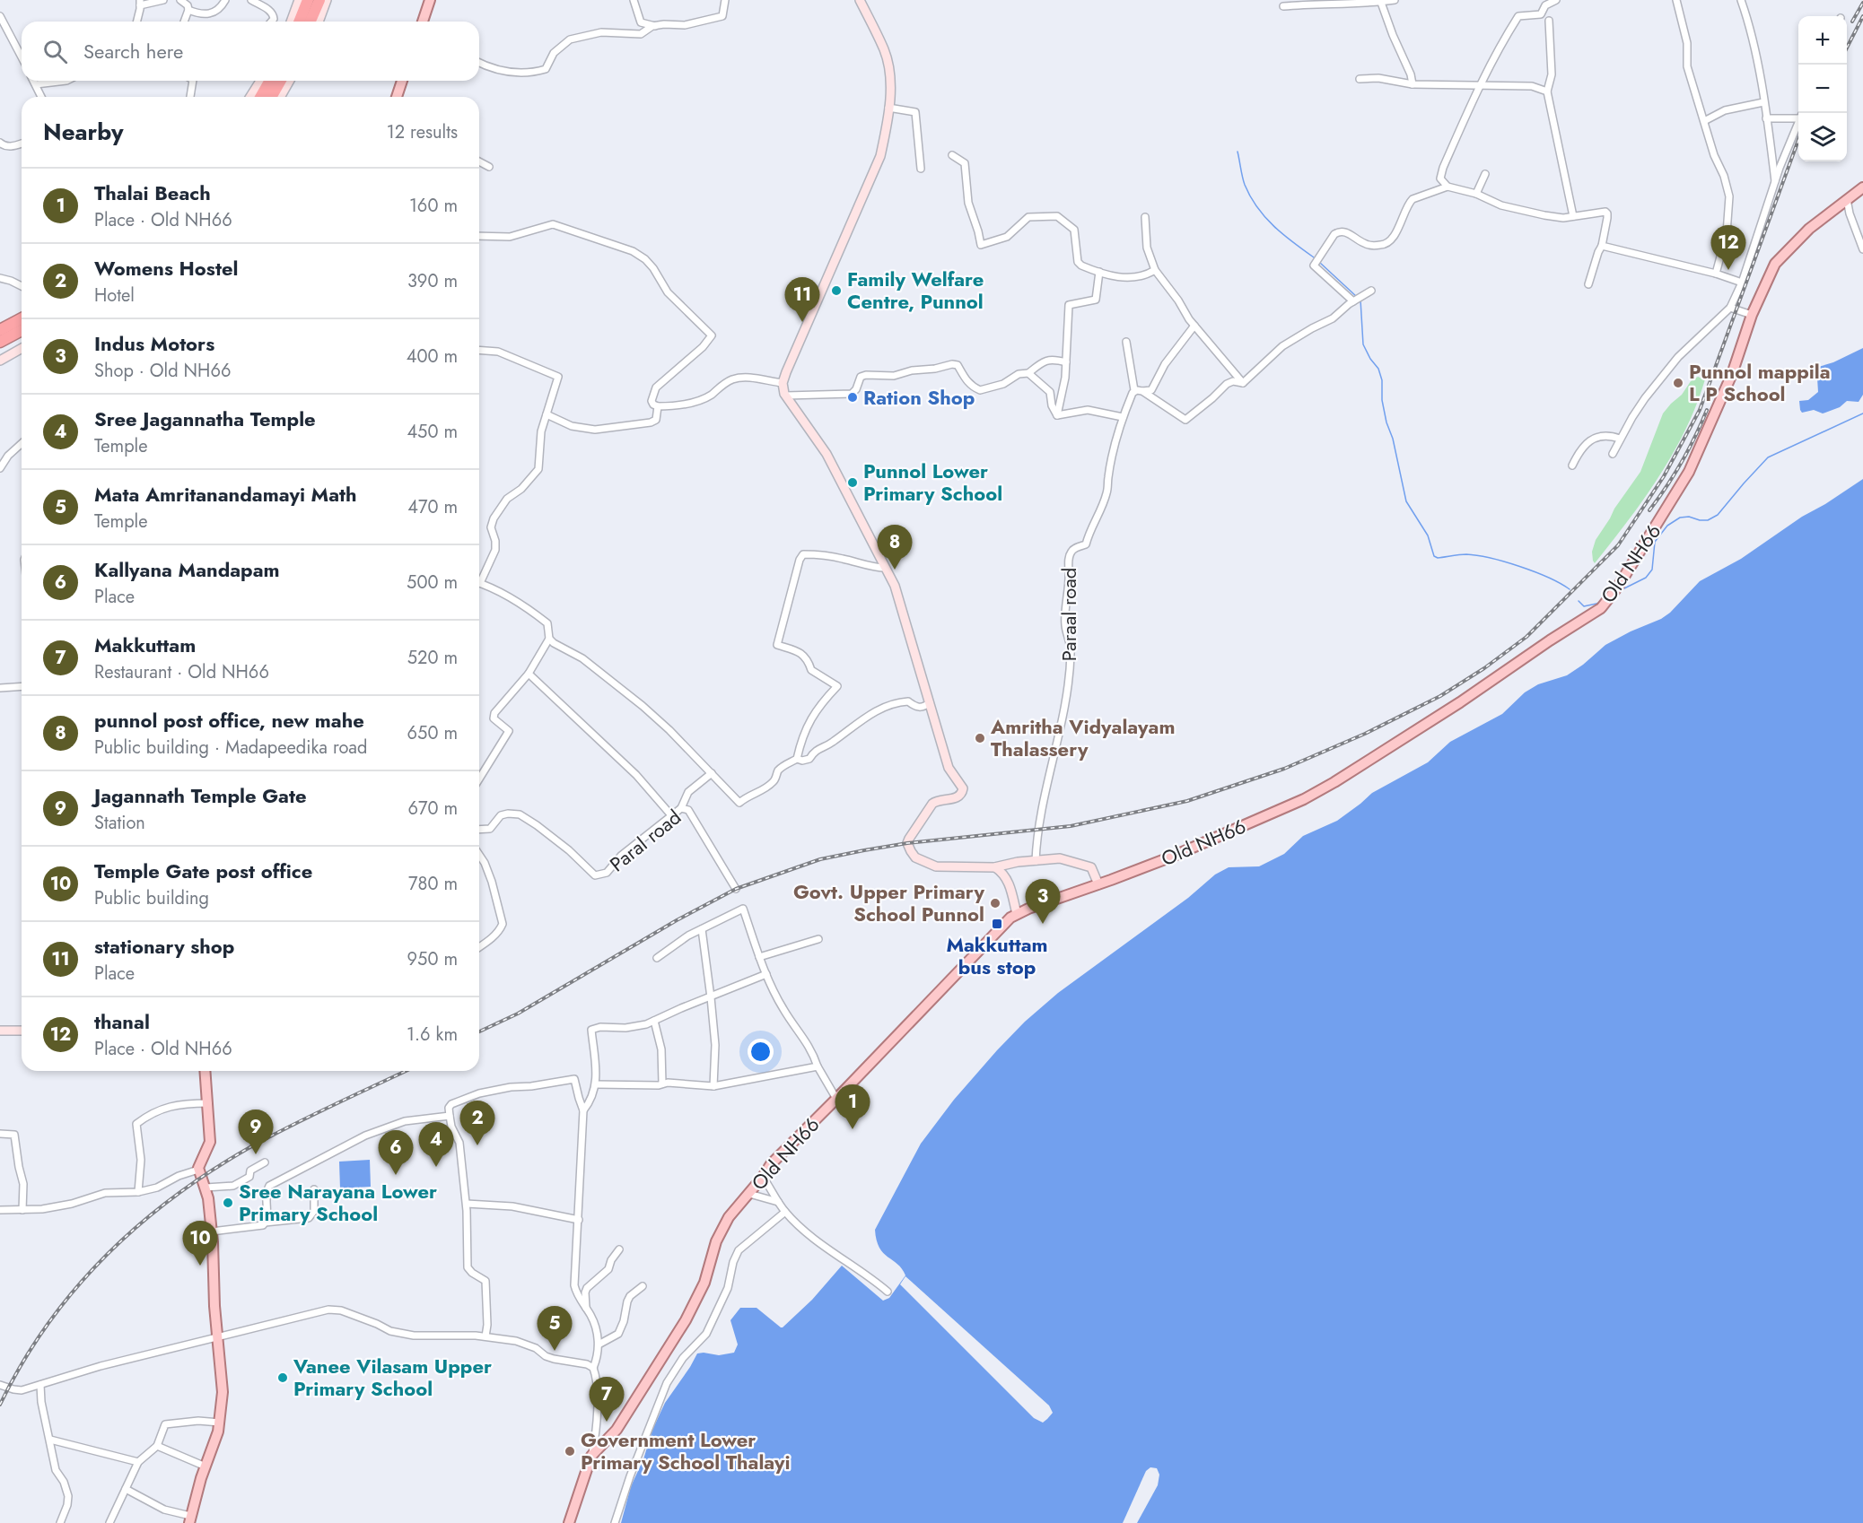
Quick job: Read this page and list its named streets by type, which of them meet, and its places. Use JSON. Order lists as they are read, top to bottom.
{
  "streets": {
    "main road": ["Old NH66"],
    "street": ["Paraal road", "Paral road"]
  },
  "places": {
    "other": [
      "Family Welfare Centre, Punnol",
      "Punnol mappila L P School",
      "Ration Shop",
      "Punnol Lower Primary School",
      "Amritha Vidyalayam Thalassery",
      "Govt. Upper Primary School Punnol",
      "Sree Narayana Lower Primary School",
      "Vanee Vilasam Upper Primary School",
      "Government Lower Primary School Thalayi"
    ],
    "transit": ["Makkuttam bus stop"]
  },
  "page": {
    "map_buttons": ["+", "−"],
    "search": "Search here",
    "heading": ["Nearby", "12 results"],
    "list": [
      {
        "mark": "1",
        "name": "Thalai Beach",
        "note": "Place · Old NH66",
        "value": "160 m"
      },
      {
        "mark": "2",
        "name": "Womens Hostel",
        "note": "Hotel",
        "value": "390 m"
      },
      {
        "mark": "3",
        "name": "Indus Motors",
        "note": "Shop · Old NH66",
        "value": "400 m"
      },
      {
        "mark": "4",
        "name": "Sree Jagannatha Temple",
        "note": "Temple",
        "value": "450 m"
      },
      {
        "mark": "5",
        "name": "Mata Amritanandamayi Math",
        "note": "Temple",
        "value": "470 m"
      },
      {
        "mark": "6",
        "name": "Kallyana Mandapam",
        "note": "Place",
        "value": "500 m"
      },
      {
        "mark": "7",
        "name": "Makkuttam",
        "note": "Restaurant · Old NH66",
        "value": "520 m"
      },
      {
        "mark": "8",
        "name": "punnol post office, new mahe",
        "note": "Public building · Madapeedika road",
        "value": "650 m"
      },
      {
        "mark": "9",
        "name": "Jagannath Temple Gate",
        "note": "Station",
        "value": "670 m"
      },
      {
        "mark": "10",
        "name": "Temple Gate post office",
        "note": "Public building",
        "value": "780 m"
      },
      {
        "mark": "11",
        "name": "stationary shop",
        "note": "Place",
        "value": "950 m"
      },
      {
        "mark": "12",
        "name": "thanal",
        "note": "Place · Old NH66",
        "value": "1.6 km"
      }
    ],
    "pins": [
      "12",
      "11",
      "8",
      "3",
      "1",
      "2",
      "9",
      "4",
      "6",
      "10",
      "5",
      "7"
    ]
  }
}
